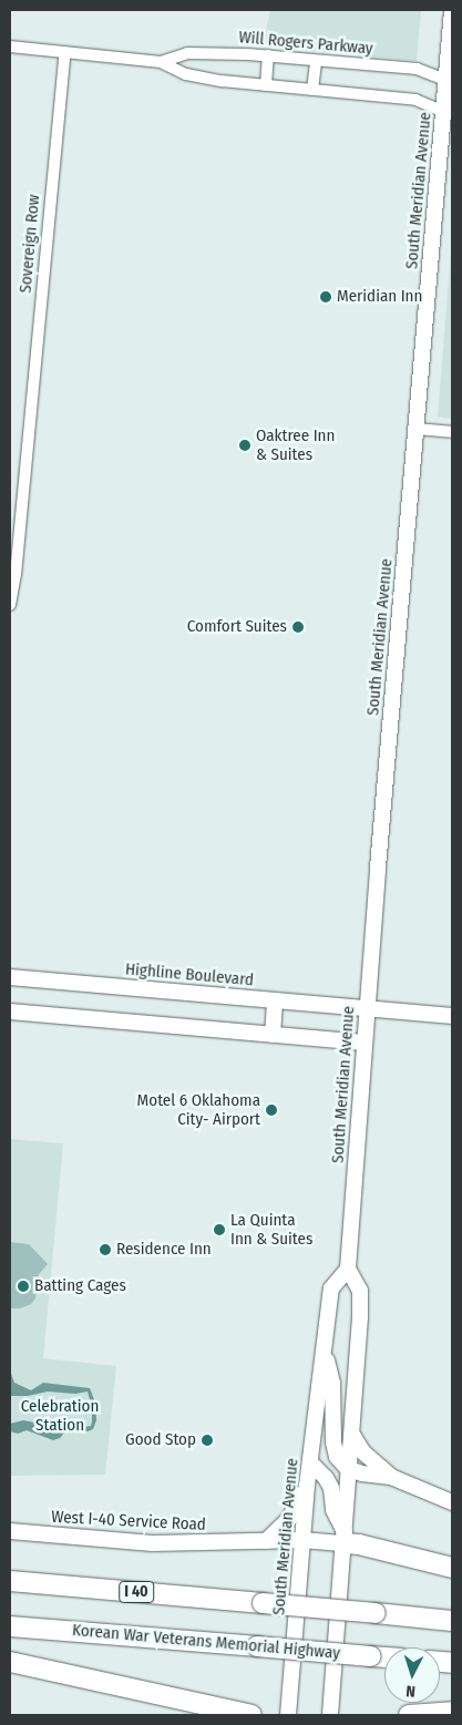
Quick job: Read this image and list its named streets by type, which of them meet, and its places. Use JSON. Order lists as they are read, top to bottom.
{
  "streets": {
    "highway": ["I 40", "Korean War Veterans Memorial Highway"],
    "main road": ["South Meridian Avenue", "Highline Boulevard", "West I-40 Service Road"],
    "street": ["Will Rogers Parkway", "Sovereign Row"]
  },
  "crossings": [
    ["Will Rogers Parkway", "South Meridian Avenue"],
    ["Will Rogers Parkway", "Sovereign Row"],
    ["South Meridian Avenue", "Highline Boulevard"],
    ["South Meridian Avenue", "West I-40 Service Road"]
  ],
  "parks": ["Celebration Station"],
  "places": [
    "Meridian Inn",
    "Oaktree Inn & Suites",
    "Comfort Suites",
    "Motel 6 Oklahoma City- Airport",
    "La Quinta Inn & Suites",
    "Residence Inn",
    "Batting Cages",
    "Good Stop"
  ],
  "north": "bottom"
}
